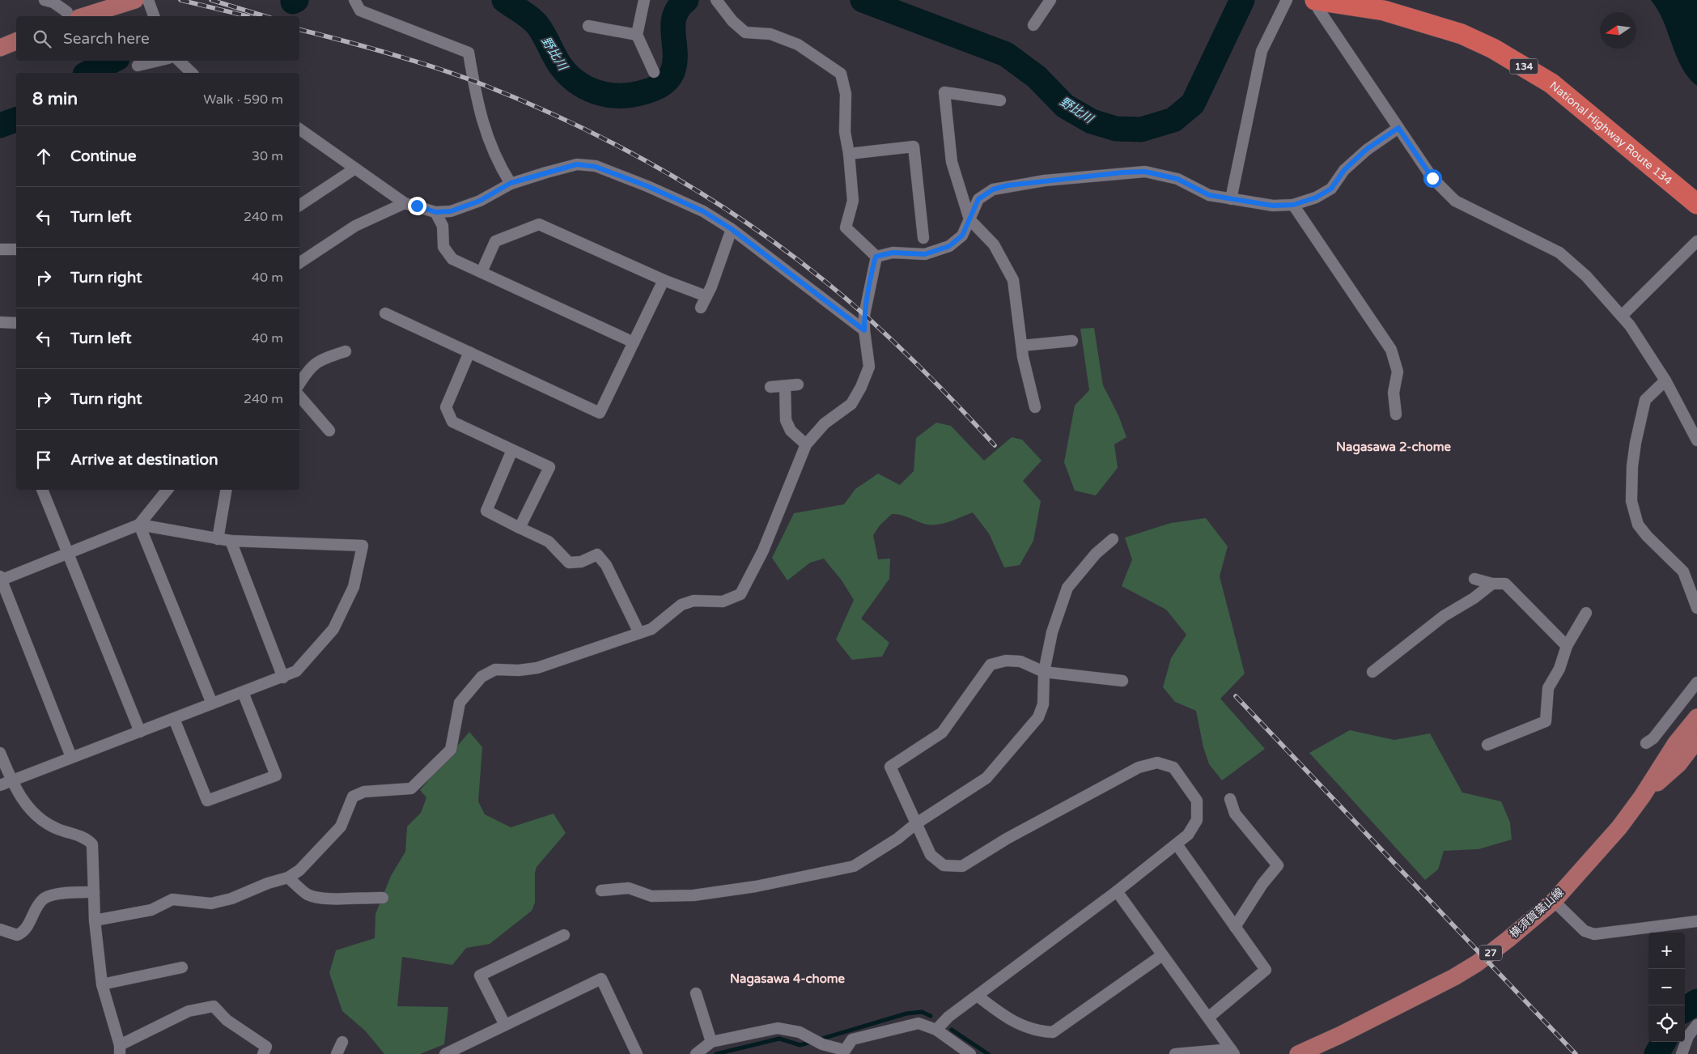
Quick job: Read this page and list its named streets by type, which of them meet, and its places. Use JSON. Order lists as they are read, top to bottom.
{
  "streets": {
    "highway": ["134", "National Highway Route 134"],
    "main road": ["横須賀葉山線", "27"]
  },
  "districts": ["Nagasawa 2-chome", "Nagasawa 4-chome"],
  "water": ["野比川"],
  "north": "left",
  "page": {
    "search": "Search here",
    "heading": ["8 min", "Walk · 590 m"],
    "list": [
      ["Continue", "30 m"],
      ["Turn left", "240 m"],
      ["Turn right", "40 m"],
      ["Turn left", "40 m"],
      ["Turn right", "240 m"],
      "Arrive at destination"
    ],
    "map_buttons": ["+", "−"]
  }
}
